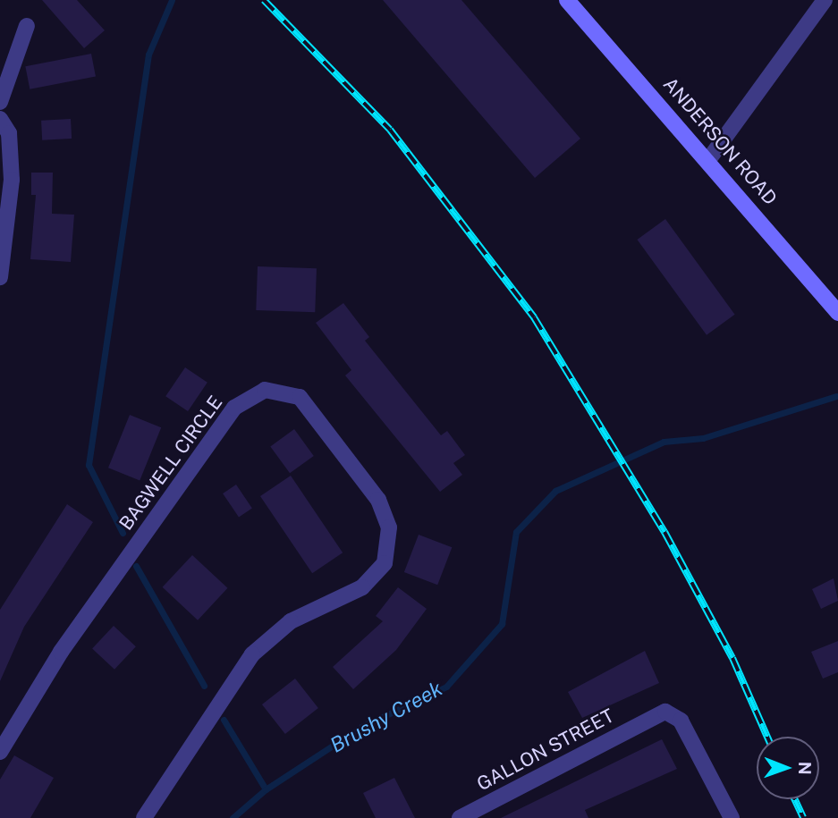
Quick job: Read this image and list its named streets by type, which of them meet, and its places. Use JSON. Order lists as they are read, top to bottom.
{
  "streets": {
    "main road": ["ANDERSON ROAD"],
    "street": ["BAGWELL CIRCLE", "GALLON STREET"]
  },
  "water": ["Brushy Creek"],
  "north": "right"
}
